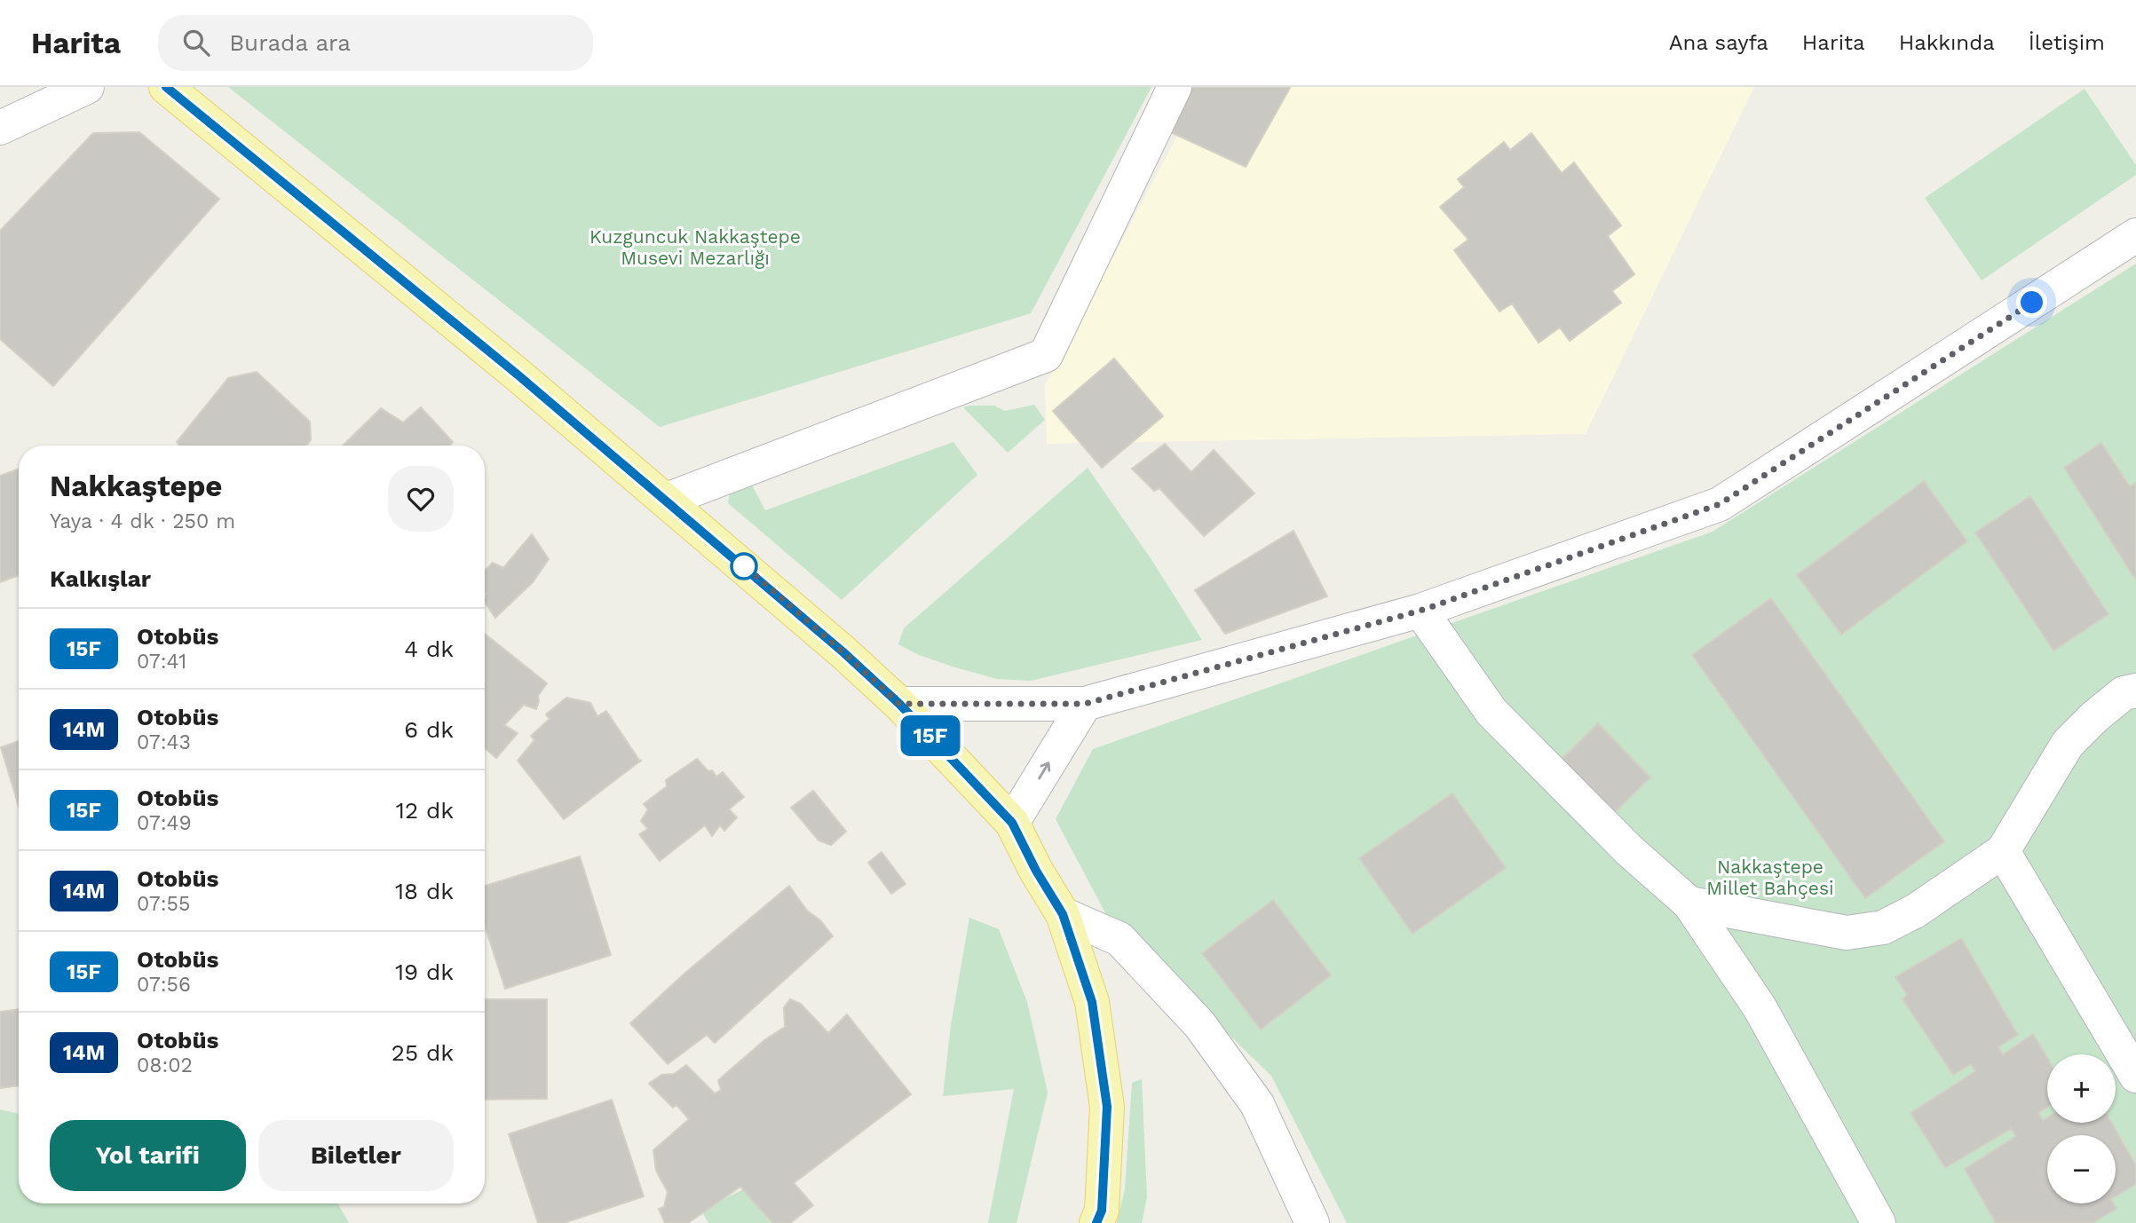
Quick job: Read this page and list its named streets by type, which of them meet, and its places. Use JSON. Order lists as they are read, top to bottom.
{
  "parks": ["Kuzguncuk Nakkaştepe Musevi Mezarlığı", "Nakkaştepe Millet Bahçesi"],
  "lines": ["bus line 15F"],
  "page": {
    "header": "Harita",
    "search": "Burada ara",
    "nav": [
      "Ana sayfa",
      "Harita",
      "Hakkında",
      "İletişim"
    ],
    "on_map": "15F",
    "heading": [
      ["Nakkaştepe", "Yaya · 4 dk · 250 m"],
      "Kalkışlar"
    ],
    "list": [
      {
        "mark": "15F",
        "name": "Otobüs",
        "note": "07:41",
        "value": "4 dk"
      },
      {
        "mark": "14M",
        "name": "Otobüs",
        "note": "07:43",
        "value": "6 dk"
      },
      {
        "mark": "15F",
        "name": "Otobüs",
        "note": "07:49",
        "value": "12 dk"
      },
      {
        "mark": "14M",
        "name": "Otobüs",
        "note": "07:55",
        "value": "18 dk"
      },
      {
        "mark": "15F",
        "name": "Otobüs",
        "note": "07:56",
        "value": "19 dk"
      },
      {
        "mark": "14M",
        "name": "Otobüs",
        "note": "08:02",
        "value": "25 dk"
      }
    ],
    "map_buttons": ["+", "−"],
    "buttons": ["Yol tarifi", "Biletler"]
  }
}
